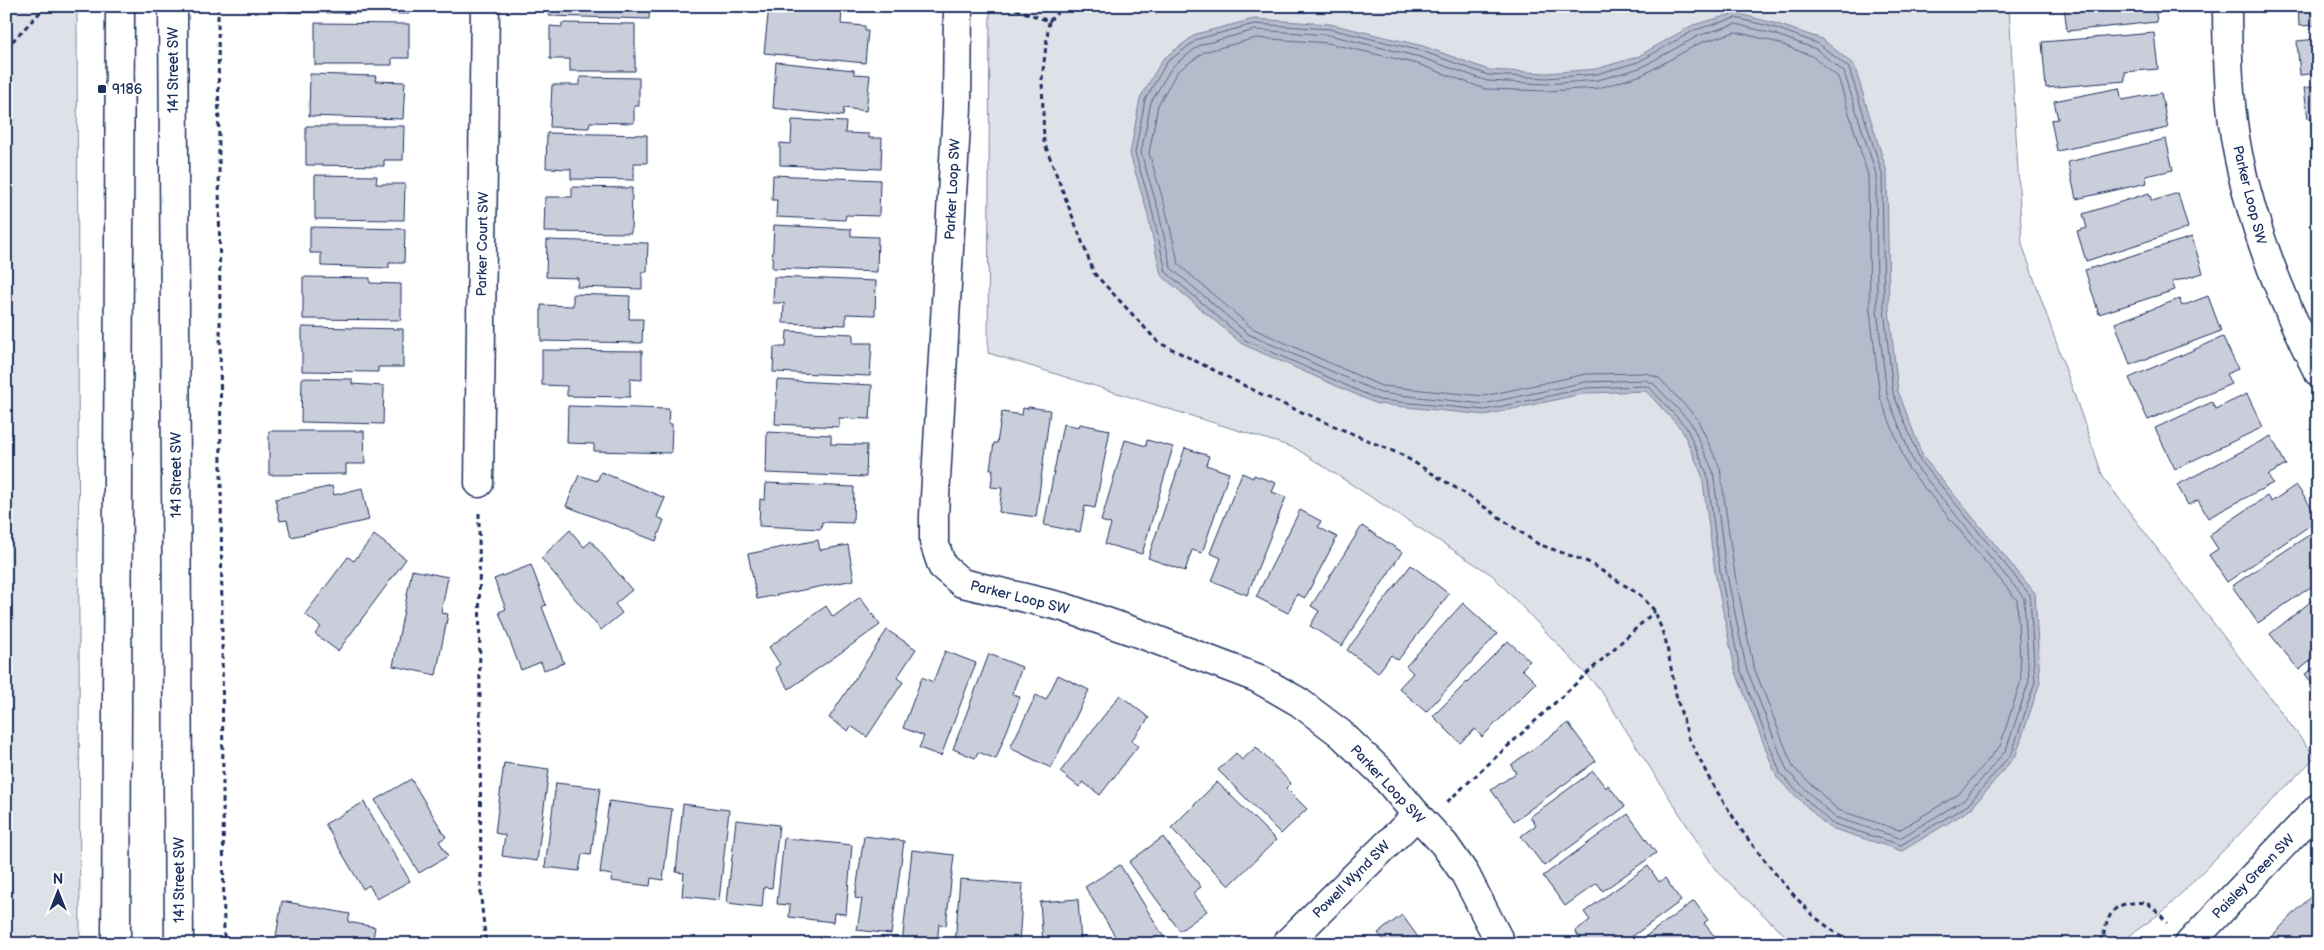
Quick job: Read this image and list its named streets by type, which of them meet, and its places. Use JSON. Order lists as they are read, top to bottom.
{
  "streets": {
    "street": [
      "141 Street SW",
      "Parker Loop SW",
      "Parker Court SW",
      "Paisley Green SW",
      "Powell Wynd SW"
    ]
  },
  "crossings": [
    ["Parker Loop SW", "Powell Wynd SW"]
  ],
  "places": {
    "transit": ["9186"]
  },
  "north": "top"
}
